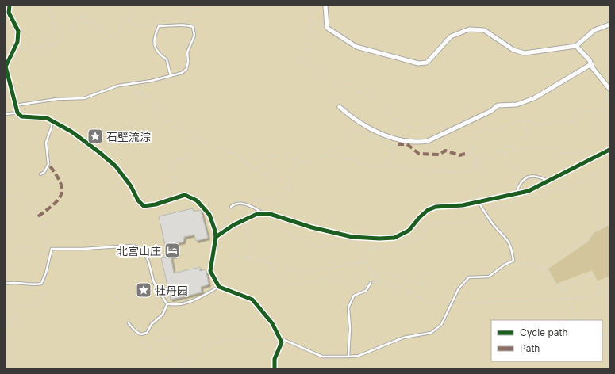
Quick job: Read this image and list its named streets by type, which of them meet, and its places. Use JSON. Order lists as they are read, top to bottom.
{
  "places": {
    "place": ["石壁流淙", "牡丹园"],
    "hotel": ["北宫山庄"]
  },
  "legend": ["Cycle path", "Path"]
}
